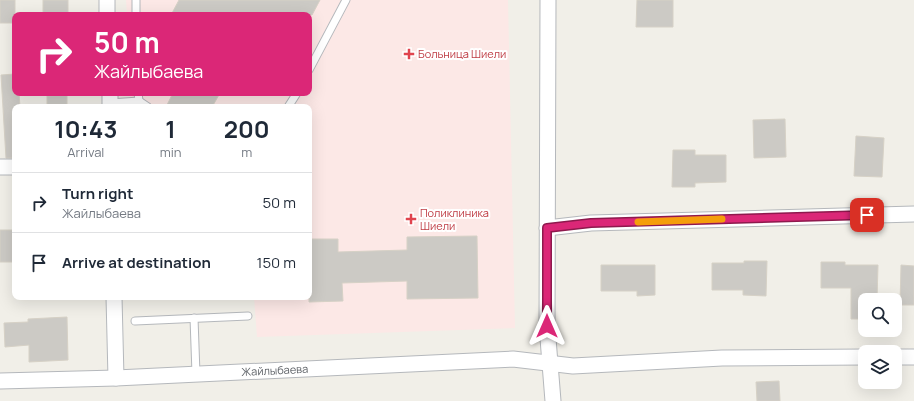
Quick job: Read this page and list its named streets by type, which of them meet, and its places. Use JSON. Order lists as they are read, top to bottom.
{
  "streets": {
    "street": ["Жайлыбаева"]
  },
  "places": {
    "health": ["Больница Шиели", "Поликлиника Шиели"]
  },
  "page": {
    "turn": ["50 m", "Жайлыбаева"],
    "eta": [
      "10:43",
      "Arrival",
      "1",
      "min",
      "200",
      "m"
    ],
    "list": [
      {
        "name": "Turn right",
        "note": "Жайлыбаева",
        "value": "50 m"
      },
      {
        "name": "Arrive at destination",
        "value": "150 m"
      }
    ]
  }
}
